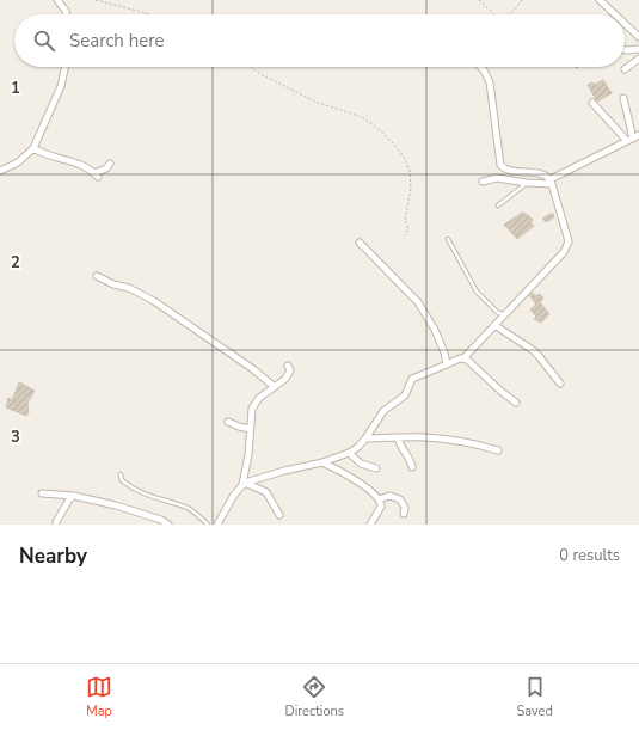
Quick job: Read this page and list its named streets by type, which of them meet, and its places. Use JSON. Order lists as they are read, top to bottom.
{
  "page": {
    "search": "Search here",
    "heading": ["Nearby", "0 results"],
    "nav": ["Map", "Directions", "Saved"]
  },
  "grid": {
    "rows": ["1", "2", "3"]
  }
}
